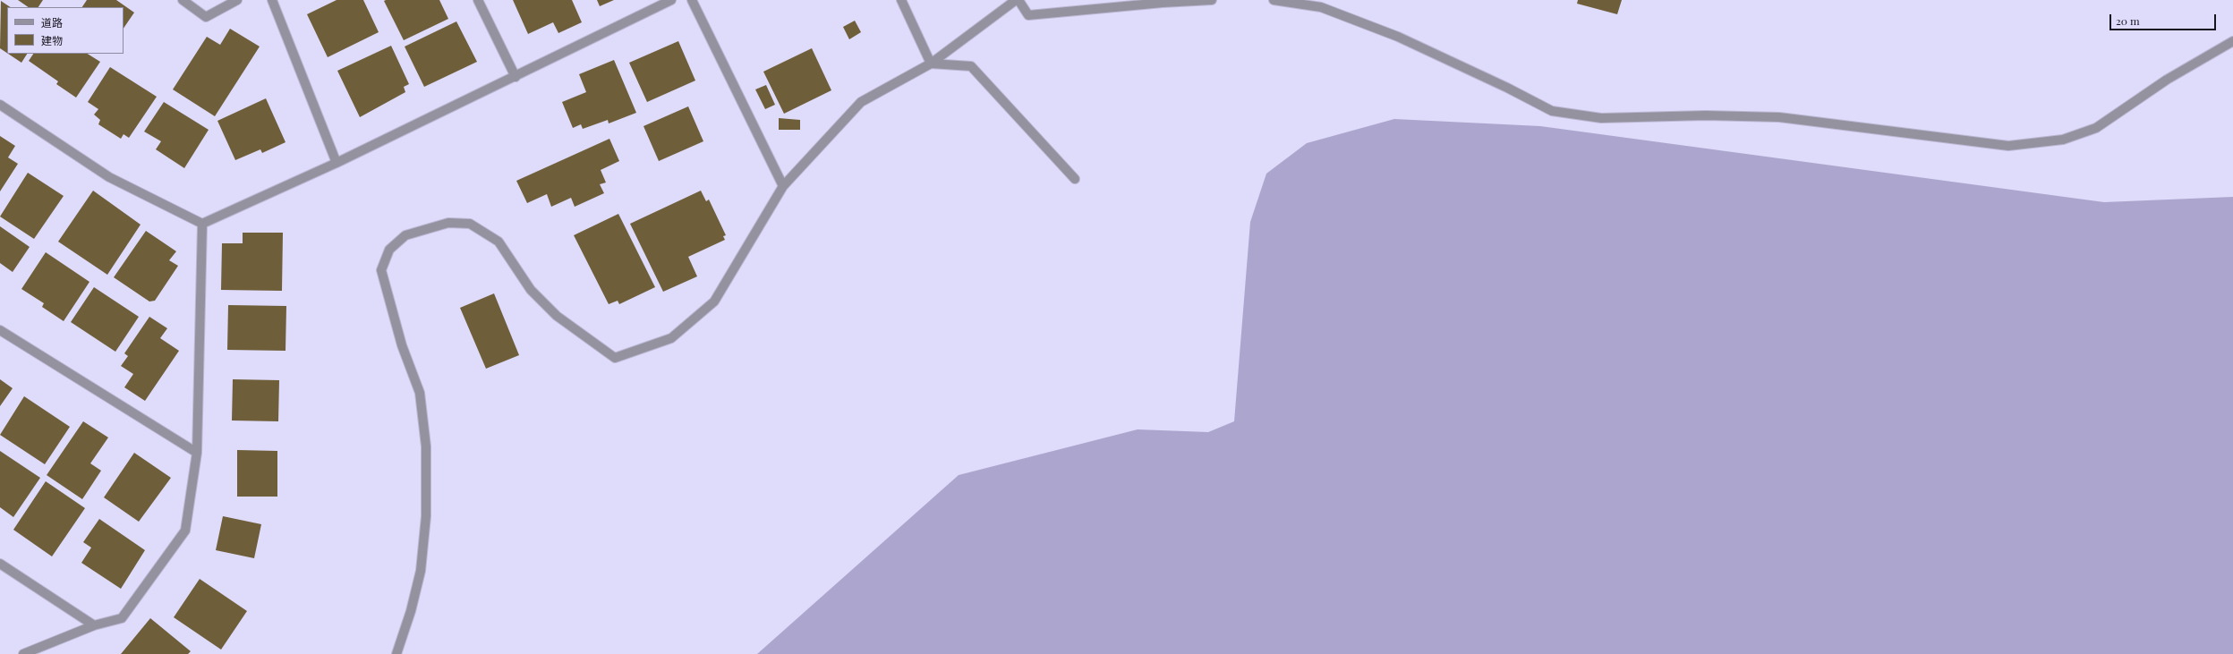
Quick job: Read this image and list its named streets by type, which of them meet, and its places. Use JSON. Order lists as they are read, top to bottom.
{
  "legend": ["道路", "建物"],
  "scale_bar": "20 m"
}
